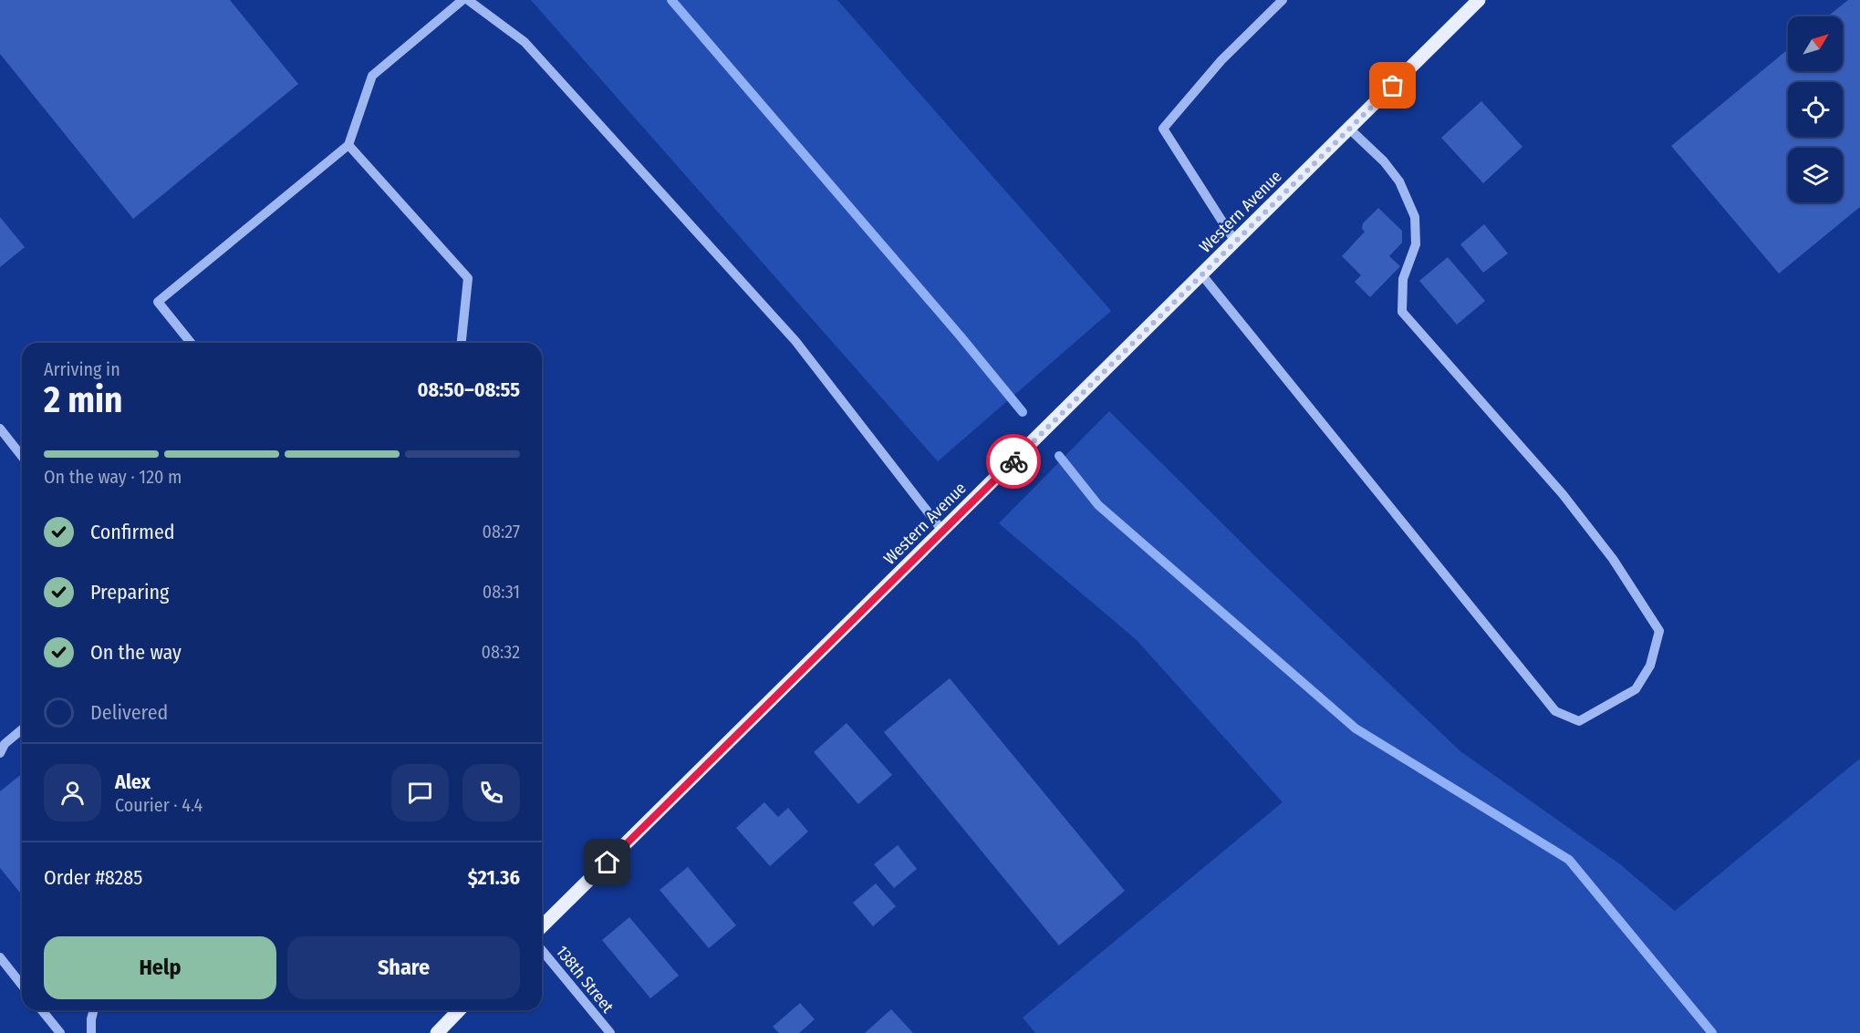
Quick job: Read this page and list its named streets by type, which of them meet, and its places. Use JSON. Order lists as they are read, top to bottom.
{
  "streets": {
    "main road": ["Western Avenue"],
    "street": ["138th Street"]
  },
  "north": "top right",
  "page": {
    "heading": ["2 min", "Arriving in", "08:50–08:55"],
    "panel": [
      "Alex",
      "Courier · 4.4",
      "Order #8285",
      "$21.36"
    ],
    "bar": "On the way · 120 m",
    "list": [
      ["Confirmed", "08:27"],
      ["Preparing", "08:31"],
      ["On the way", "08:32"],
      "Delivered"
    ],
    "buttons": ["Help", "Share"]
  }
}
